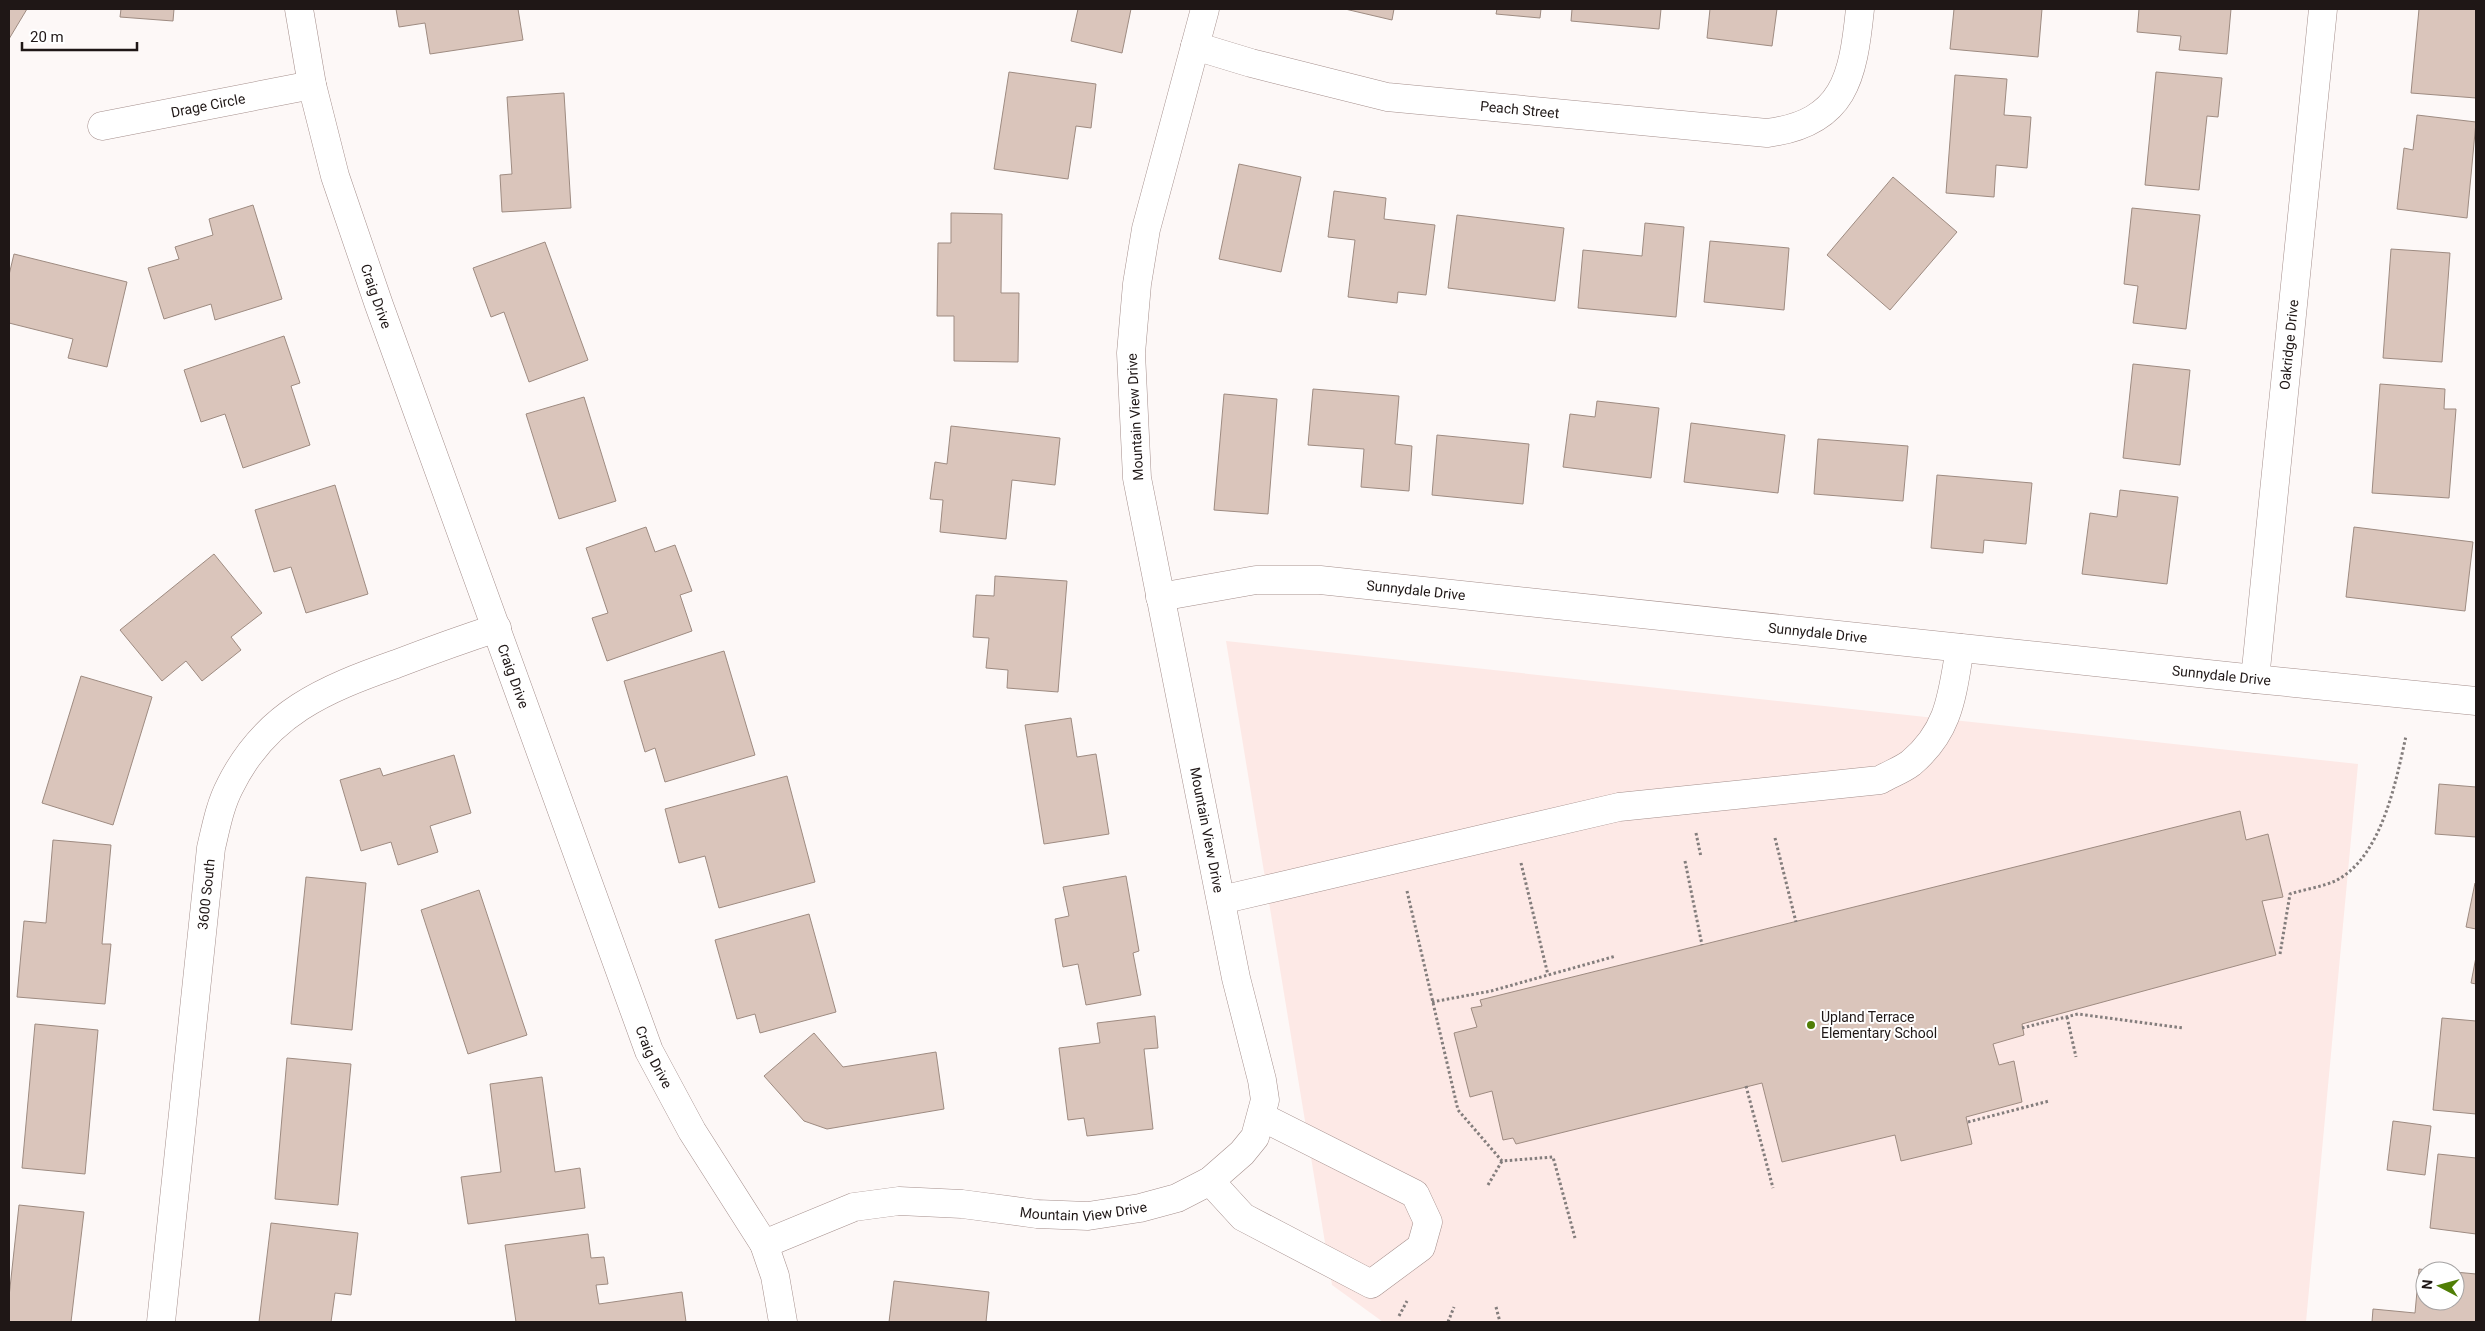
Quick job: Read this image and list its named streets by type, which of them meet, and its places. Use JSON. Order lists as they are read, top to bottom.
{
  "streets": {
    "street": [
      "Drage Circle",
      "Peach Street",
      "Craig Drive",
      "Oakridge Drive",
      "Mountain View Drive",
      "Sunnydale Drive",
      "3600 South"
    ]
  },
  "crossings": [
    ["Drage Circle", "Craig Drive"],
    ["Peach Street", "Mountain View Drive"],
    ["Craig Drive", "Mountain View Drive"],
    ["Craig Drive", "3600 South"],
    ["Oakridge Drive", "Sunnydale Drive"],
    ["Mountain View Drive", "Sunnydale Drive"]
  ],
  "places": ["Upland Terrace Elementary School"],
  "scale_bar": "20 m",
  "north": "left"
}
